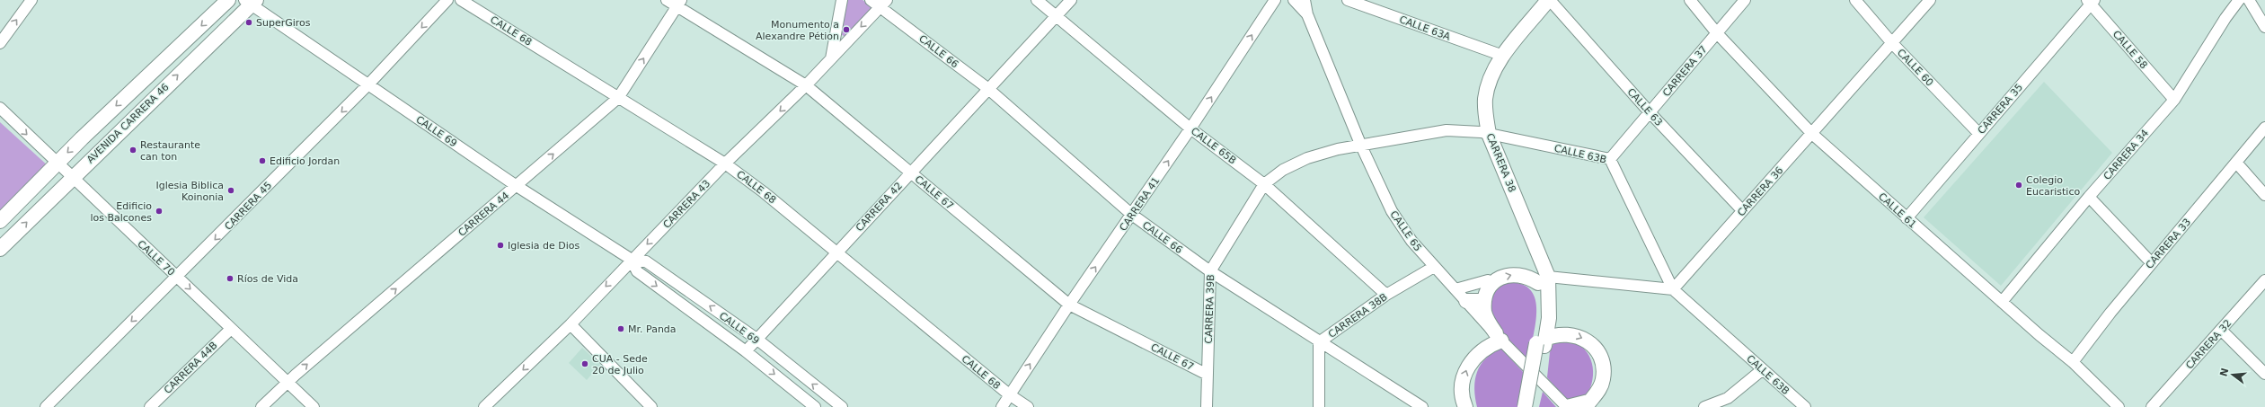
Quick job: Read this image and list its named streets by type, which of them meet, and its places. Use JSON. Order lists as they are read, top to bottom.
{
  "streets": {
    "main road": ["AVENIDA CARRERA 46", "CARRERA 38"],
    "street": [
      "CALLE 63A",
      "CALLE 68",
      "CALLE 58",
      "CALLE 66",
      "CALLE 60",
      "CARRERA 37",
      "CALLE 63",
      "CARRERA 35",
      "CALLE 69",
      "CALLE 65B",
      "CALLE 63B",
      "CARRERA 34",
      "CARRERA 36",
      "CALLE 67",
      "CARRERA 43",
      "CARRERA 41",
      "CARRERA 45",
      "CARRERA 42",
      "CALLE 61",
      "CARRERA 44",
      "CALLE 65",
      "CARRERA 33",
      "CALLE 70",
      "CARRERA 39B",
      "CARRERA 38B",
      "CARRERA 32",
      "CARRERA 44B"
    ]
  },
  "crossings": [
    ["CALLE 63A", "CARRERA 38"],
    ["CALLE 68", "CARRERA 43"],
    ["CALLE 68", "CARRERA 41"],
    ["CALLE 68", "CARRERA 42"],
    ["CALLE 68", "CARRERA 44"],
    ["CALLE 58", "CARRERA 35"],
    ["CALLE 58", "CARRERA 34"],
    ["CALLE 66", "CARRERA 43"],
    ["CALLE 66", "CARRERA 41"],
    ["CALLE 66", "CARRERA 42"],
    ["CALLE 66", "CARRERA 39B"],
    ["CALLE 66", "CARRERA 38B"],
    ["CALLE 60", "CARRERA 35"],
    ["CALLE 60", "CARRERA 36"],
    ["CARRERA 37", "CALLE 63"],
    ["CARRERA 37", "CALLE 63B"],
    ["CARRERA 37", "CALLE 61"],
    ["CALLE 63", "CARRERA 38"],
    ["CALLE 63", "CARRERA 36"],
    ["CARRERA 35", "CALLE 61"],
    ["AVENIDA CARRERA 46", "CALLE 69"],
    ["AVENIDA CARRERA 46", "CALLE 70"],
    ["CALLE 69", "CARRERA 43"],
    ["CALLE 69", "CARRERA 45"],
    ["CALLE 69", "CARRERA 42"],
    ["CALLE 69", "CARRERA 44"],
    ["CALLE 65B", "CALLE 63B"],
    ["CALLE 65B", "CARRERA 41"],
    ["CALLE 65B", "CARRERA 42"],
    ["CALLE 65B", "CARRERA 39B"],
    ["CALLE 65B", "CARRERA 38B"],
    ["CALLE 63B", "CARRERA 38"],
    ["CALLE 63B", "CARRERA 36"],
    ["CALLE 63B", "CALLE 65"],
    ["CALLE 63B", "CARRERA 39B"],
    ["CARRERA 34", "CALLE 61"],
    ["CARRERA 36", "CALLE 61"],
    ["CALLE 67", "CARRERA 43"],
    ["CALLE 67", "CARRERA 41"],
    ["CALLE 67", "CARRERA 42"],
    ["CALLE 67", "CARRERA 44"],
    ["CALLE 67", "CARRERA 39B"],
    ["CARRERA 45", "CALLE 70"],
    ["CALLE 61", "CARRERA 33"],
    ["CARRERA 44", "CALLE 70"],
    ["CALLE 65", "CARRERA 38B"],
    ["CALLE 70", "CARRERA 44B"]
  ],
  "one_way": [
    "CARRERA 43",
    "CARRERA 41",
    "CARRERA 45",
    "CARRERA 44",
    "CALLE 70"
  ],
  "places": [
    "SuperGiros",
    "Monumento a Alexandre Pétion",
    "Restaurante can ton",
    "Edificio Jordan",
    "Colegio Eucaristico",
    "Iglesia Biblica Koinonia",
    "Edificio los Balcones",
    "Iglesia de Dios",
    "Ríos de Vida",
    "Mr. Panda",
    "CUA - Sede 20 de Julio"
  ],
  "north": "left"
}
